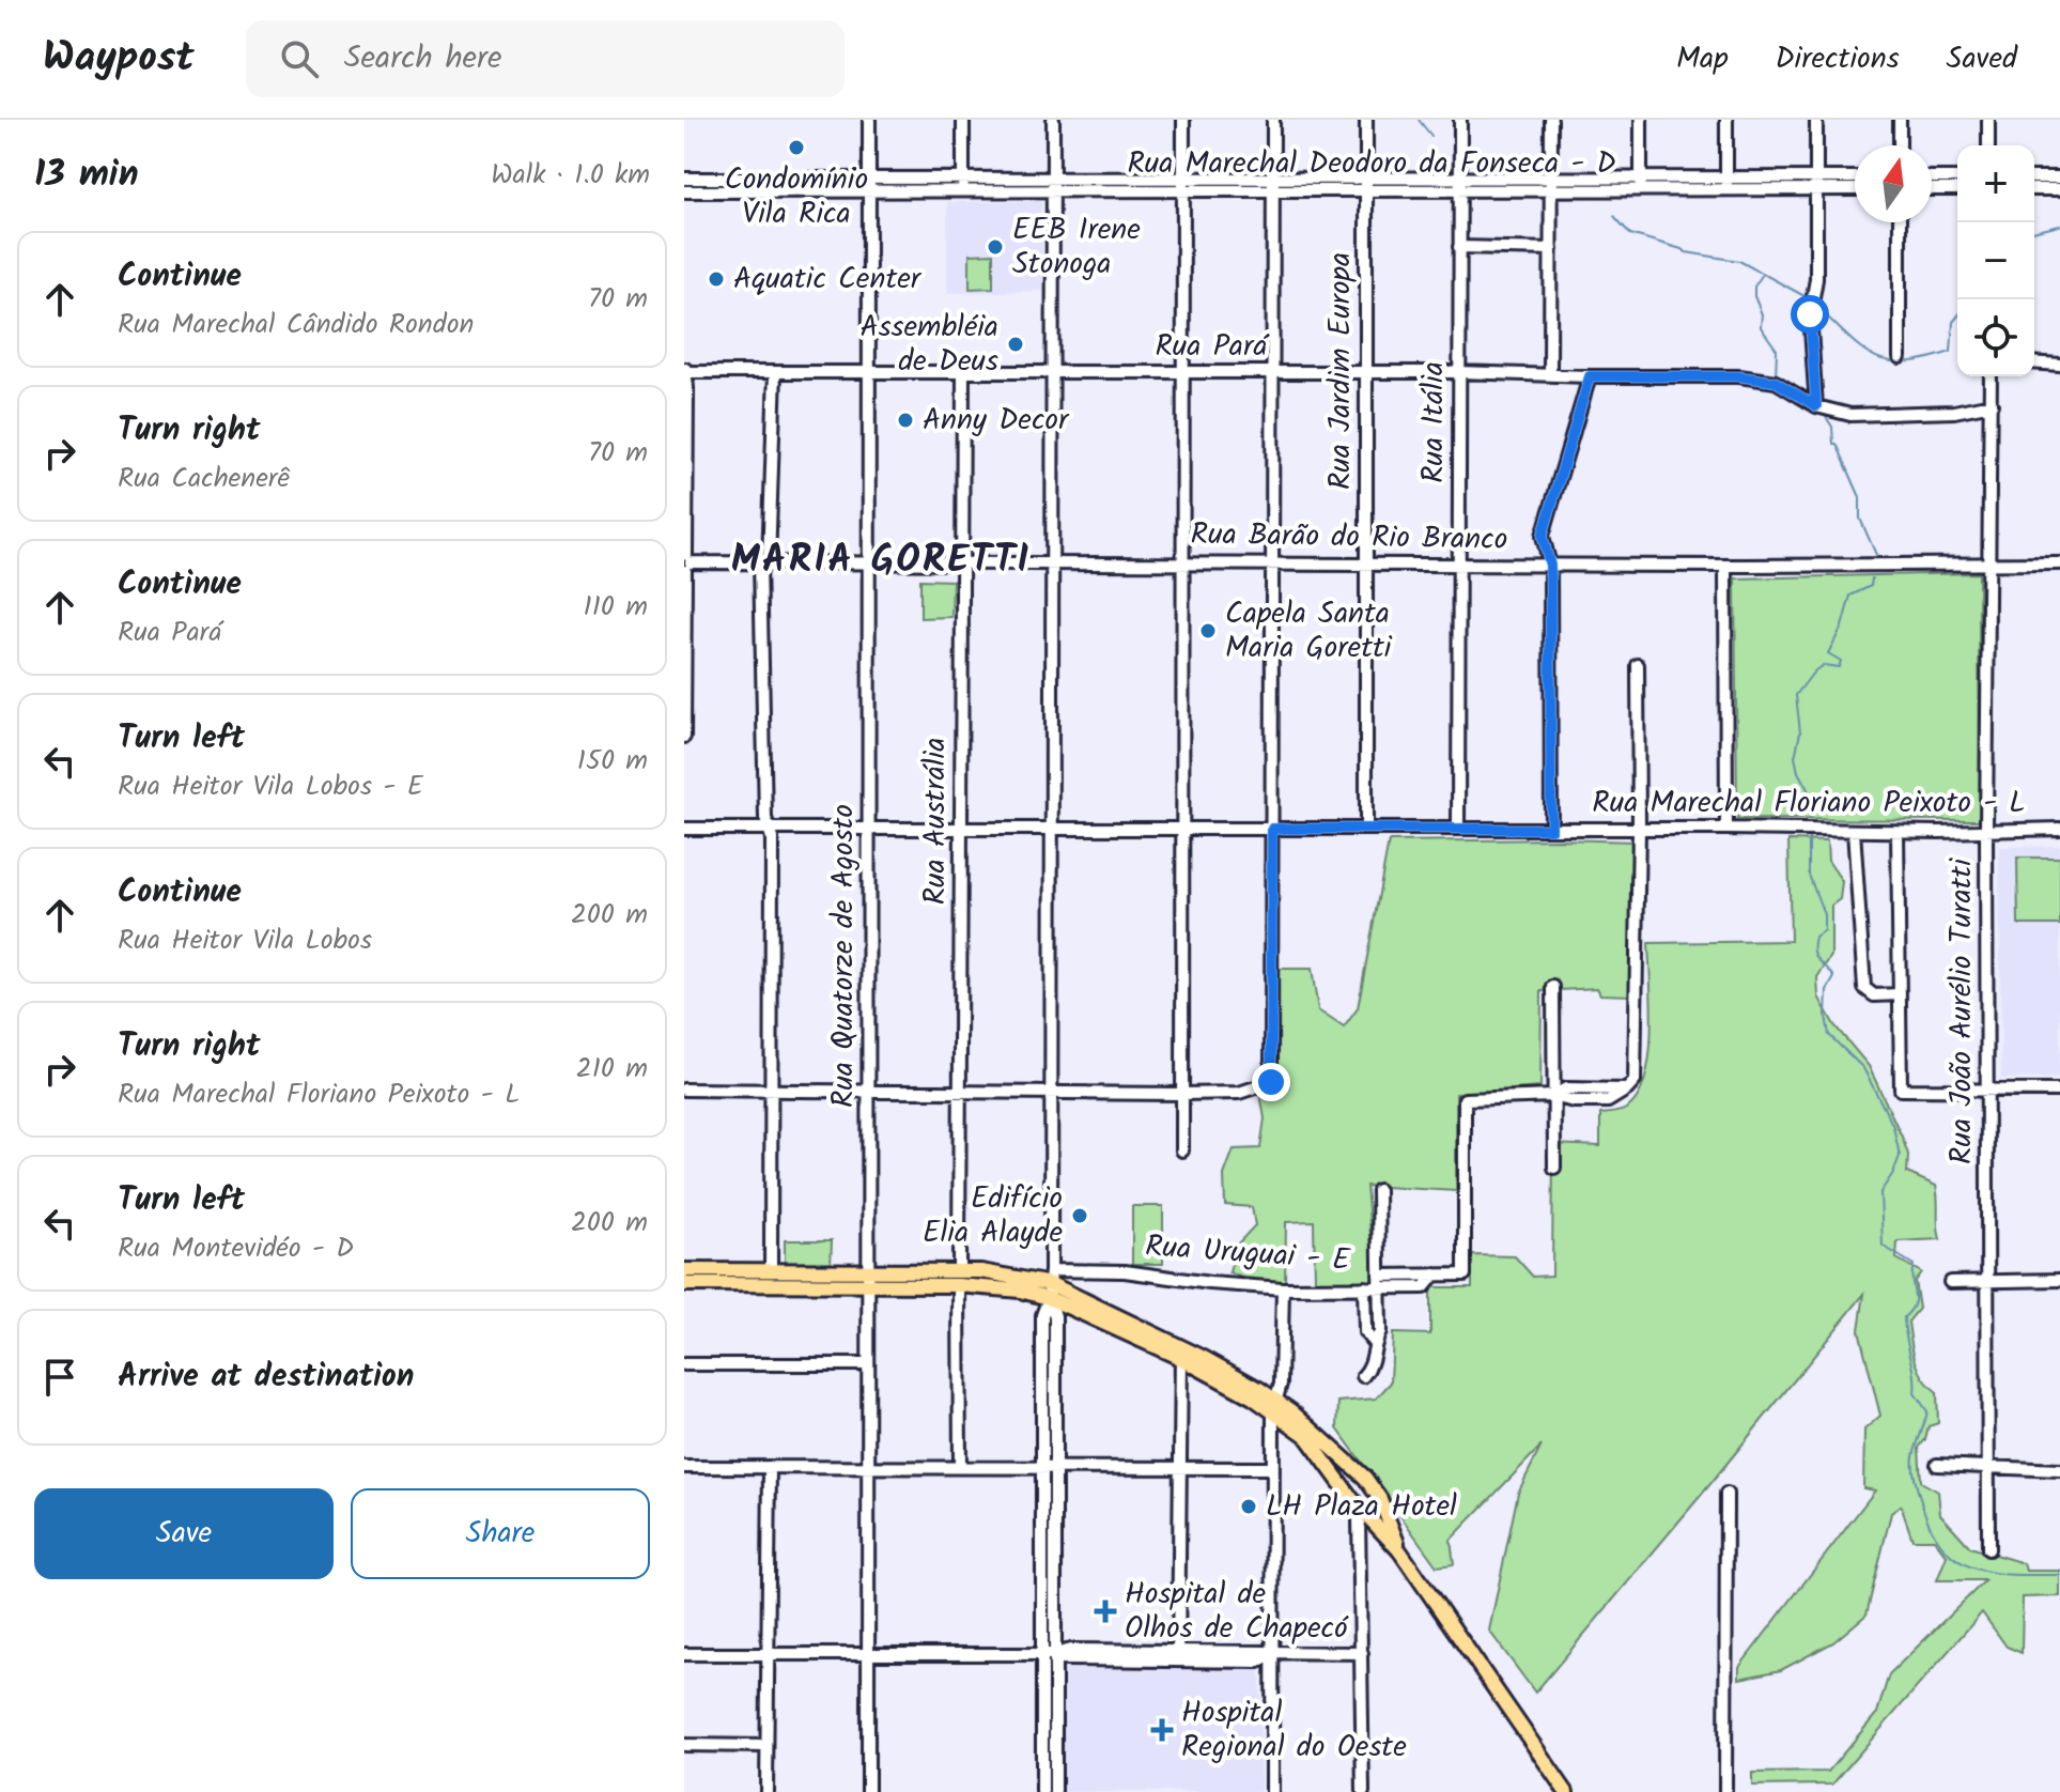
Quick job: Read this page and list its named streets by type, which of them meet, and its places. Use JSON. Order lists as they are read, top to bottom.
{
  "streets": {
    "main road": ["Rua Uruguai - E"],
    "street": [
      "Rua Marechal Deodoro da Fonseca - D",
      "Rua Pará",
      "Rua Jardim Europa",
      "Rua Itália",
      "Rua Barão do Rio Branco",
      "Rua Marechal Floriano Peixoto - L",
      "Rua Austrália",
      "Rua Quatorze de Agosto",
      "Rua João Aurélio Turatti"
    ]
  },
  "crossings": [
    ["Rua Marechal Deodoro da Fonseca - D", "Rua Jardim Europa"],
    ["Rua Marechal Deodoro da Fonseca - D", "Rua Itália"],
    ["Rua Marechal Deodoro da Fonseca - D", "Rua Quatorze de Agosto"],
    ["Rua Pará", "Rua Jardim Europa"],
    ["Rua Pará", "Rua Itália"],
    ["Rua Pará", "Rua Austrália"],
    ["Rua Pará", "Rua Quatorze de Agosto"],
    ["Rua Pará", "Rua João Aurélio Turatti"],
    ["Rua Jardim Europa", "Rua Barão do Rio Branco"],
    ["Rua Jardim Europa", "Rua Marechal Floriano Peixoto - L"],
    ["Rua Itália", "Rua Barão do Rio Branco"],
    ["Rua Itália", "Rua Marechal Floriano Peixoto - L"],
    ["Rua Barão do Rio Branco", "Rua Austrália"],
    ["Rua Barão do Rio Branco", "Rua Quatorze de Agosto"],
    ["Rua Barão do Rio Branco", "Rua João Aurélio Turatti"],
    ["Rua Marechal Floriano Peixoto - L", "Rua Austrália"],
    ["Rua Marechal Floriano Peixoto - L", "Rua Quatorze de Agosto"],
    ["Rua Marechal Floriano Peixoto - L", "Rua João Aurélio Turatti"],
    ["Rua Austrália", "Rua Uruguai - E"],
    ["Rua Quatorze de Agosto", "Rua Uruguai - E"]
  ],
  "districts": ["MARIA GORETTI"],
  "places": {
    "other": [
      "Condomínio Vila Rica",
      "EEB Irene Stonoga",
      "Aquatic Center",
      "Assembléia de Deus",
      "Anny Decor",
      "Capela Santa Maria Goretti",
      "Edifício Elia Alayde",
      "LH Plaza Hotel"
    ],
    "health": ["Hospital de Olhos de Chapecó", "Hospital Regional do Oeste"]
  },
  "north": "top",
  "page": {
    "header": "Waypost",
    "search": "Search here",
    "nav": ["Map", "Directions", "Saved"],
    "heading": ["13 min", "Walk · 1.0 km"],
    "map_buttons": ["+", "−"],
    "list": [
      ["Continue", "Rua Marechal Cândido Rondon", "70 m"],
      ["Turn right", "Rua Cachenerê", "70 m"],
      ["Continue", "Rua Pará", "110 m"],
      ["Turn left", "Rua Heitor Vila Lobos - E", "150 m"],
      ["Continue", "Rua Heitor Vila Lobos", "200 m"],
      ["Turn right", "Rua Marechal Floriano Peixoto - L", "210 m"],
      ["Turn left", "Rua Montevidéo - D", "200 m"],
      "Arrive at destination"
    ],
    "buttons": ["Save", "Share"]
  }
}
